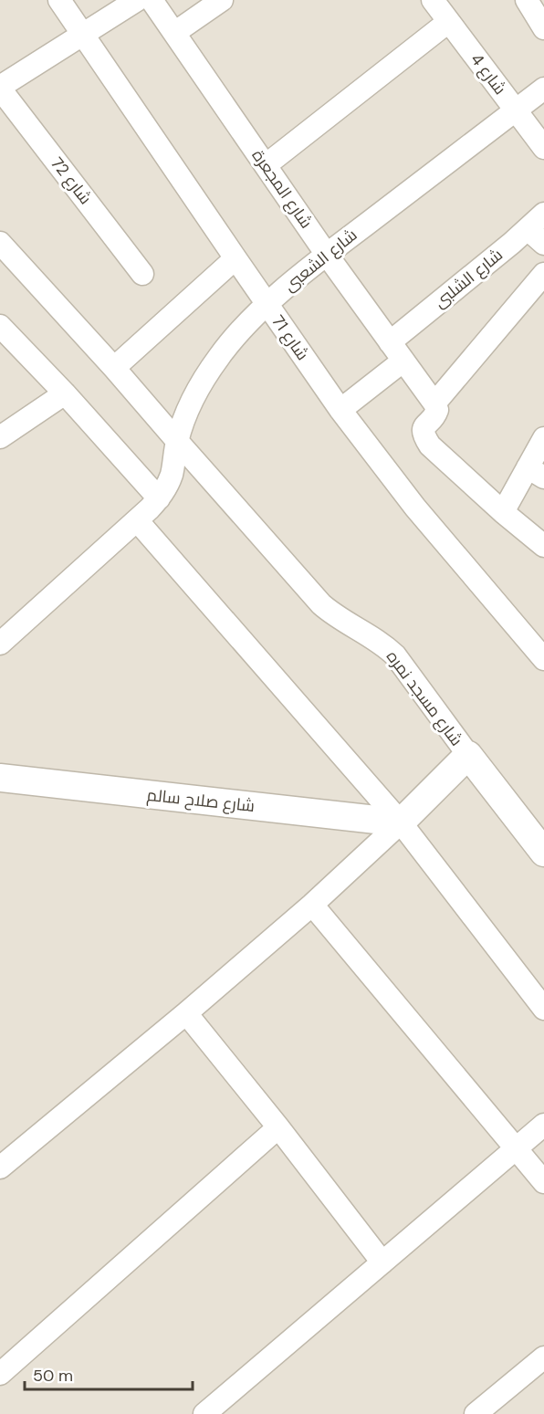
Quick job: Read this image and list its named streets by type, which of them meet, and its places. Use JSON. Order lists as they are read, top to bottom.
{
  "streets": {
    "street": [
      "شارع 4",
      "شارع 72",
      "شارع المجعرة",
      "شارع الشعبى",
      "شارع الشلبى",
      "شارع 71",
      "شارع مسجد نمره",
      "شارع صلاح سالم"
    ]
  },
  "crossings": [
    ["شارع 4", "شارع الشعبى"],
    ["شارع المجعرة", "شارع الشعبى"],
    ["شارع المجعرة", "شارع الشلبى"],
    ["شارع الشعبى", "شارع 71"],
    ["شارع الشعبى", "شارع مسجد نمره"]
  ],
  "scale_bar": "50 m"
}
